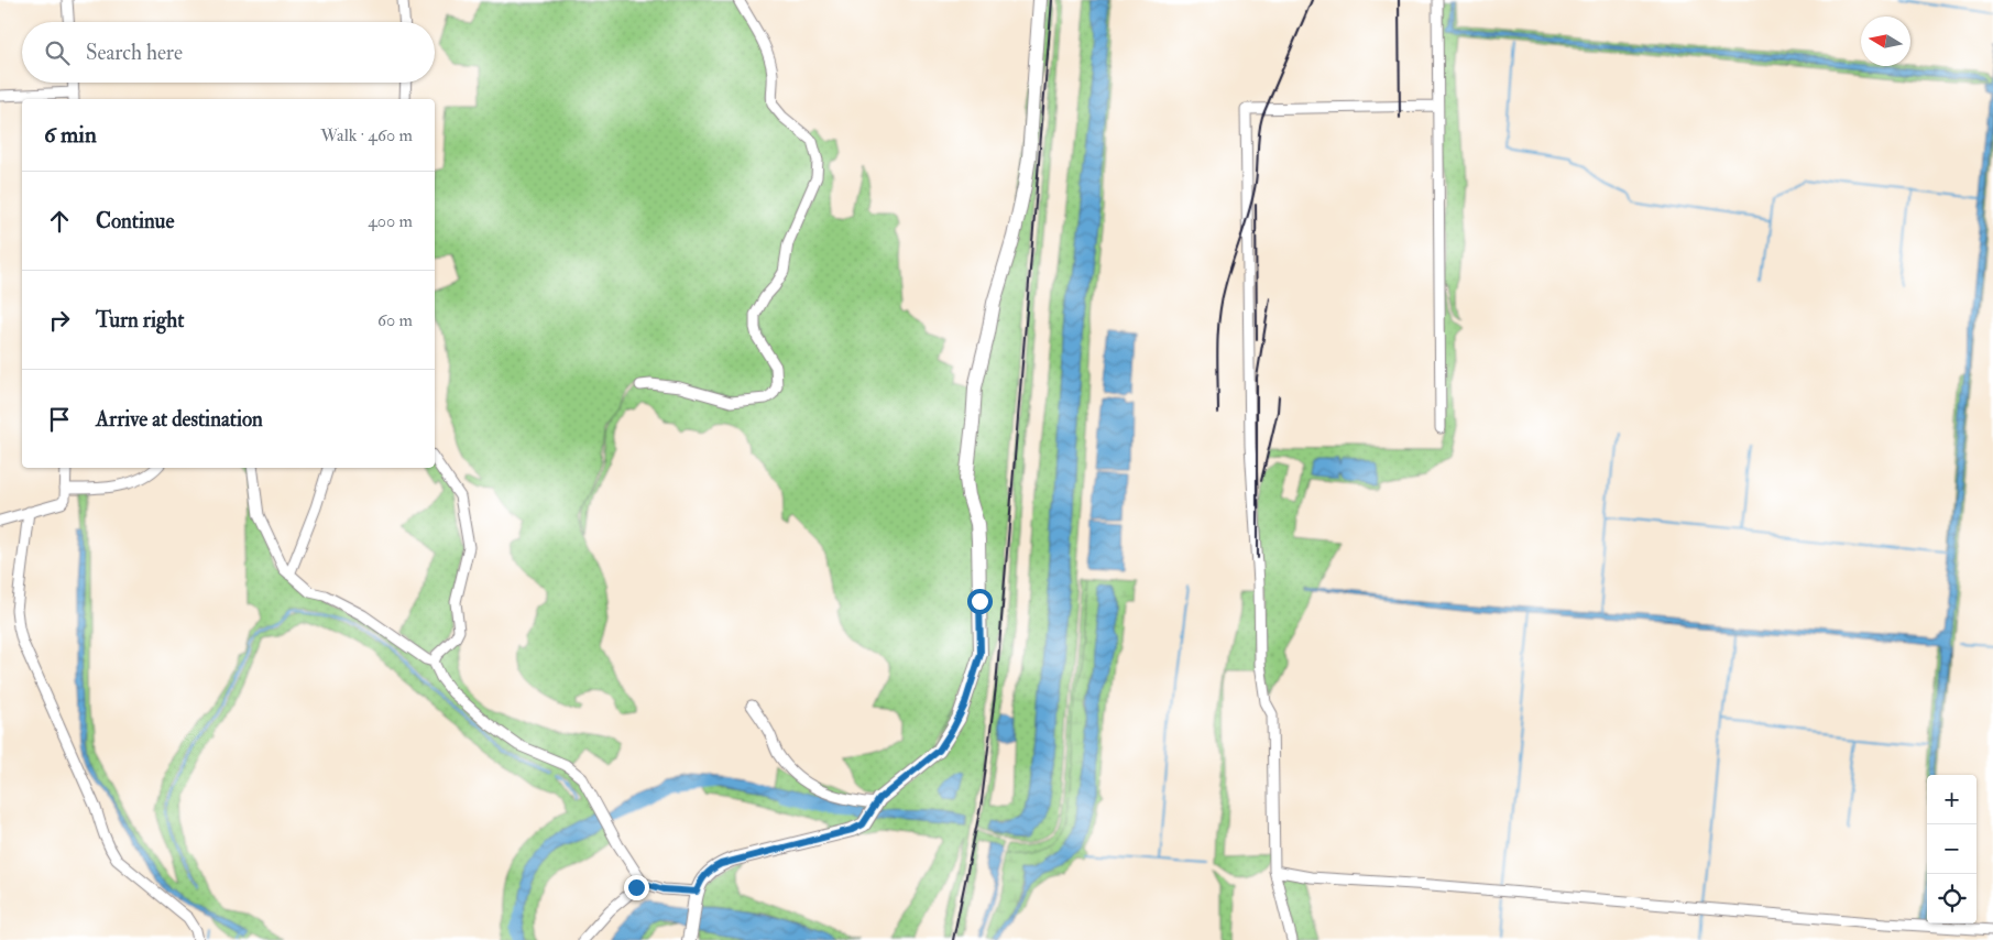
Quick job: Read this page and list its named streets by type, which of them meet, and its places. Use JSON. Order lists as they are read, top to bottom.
{
  "north": "left",
  "page": {
    "search": "Search here",
    "heading": ["6 min", "Walk · 460 m"],
    "list": [
      ["Continue", "400 m"],
      ["Turn right", "60 m"],
      "Arrive at destination"
    ],
    "map_buttons": ["+", "−"]
  }
}
